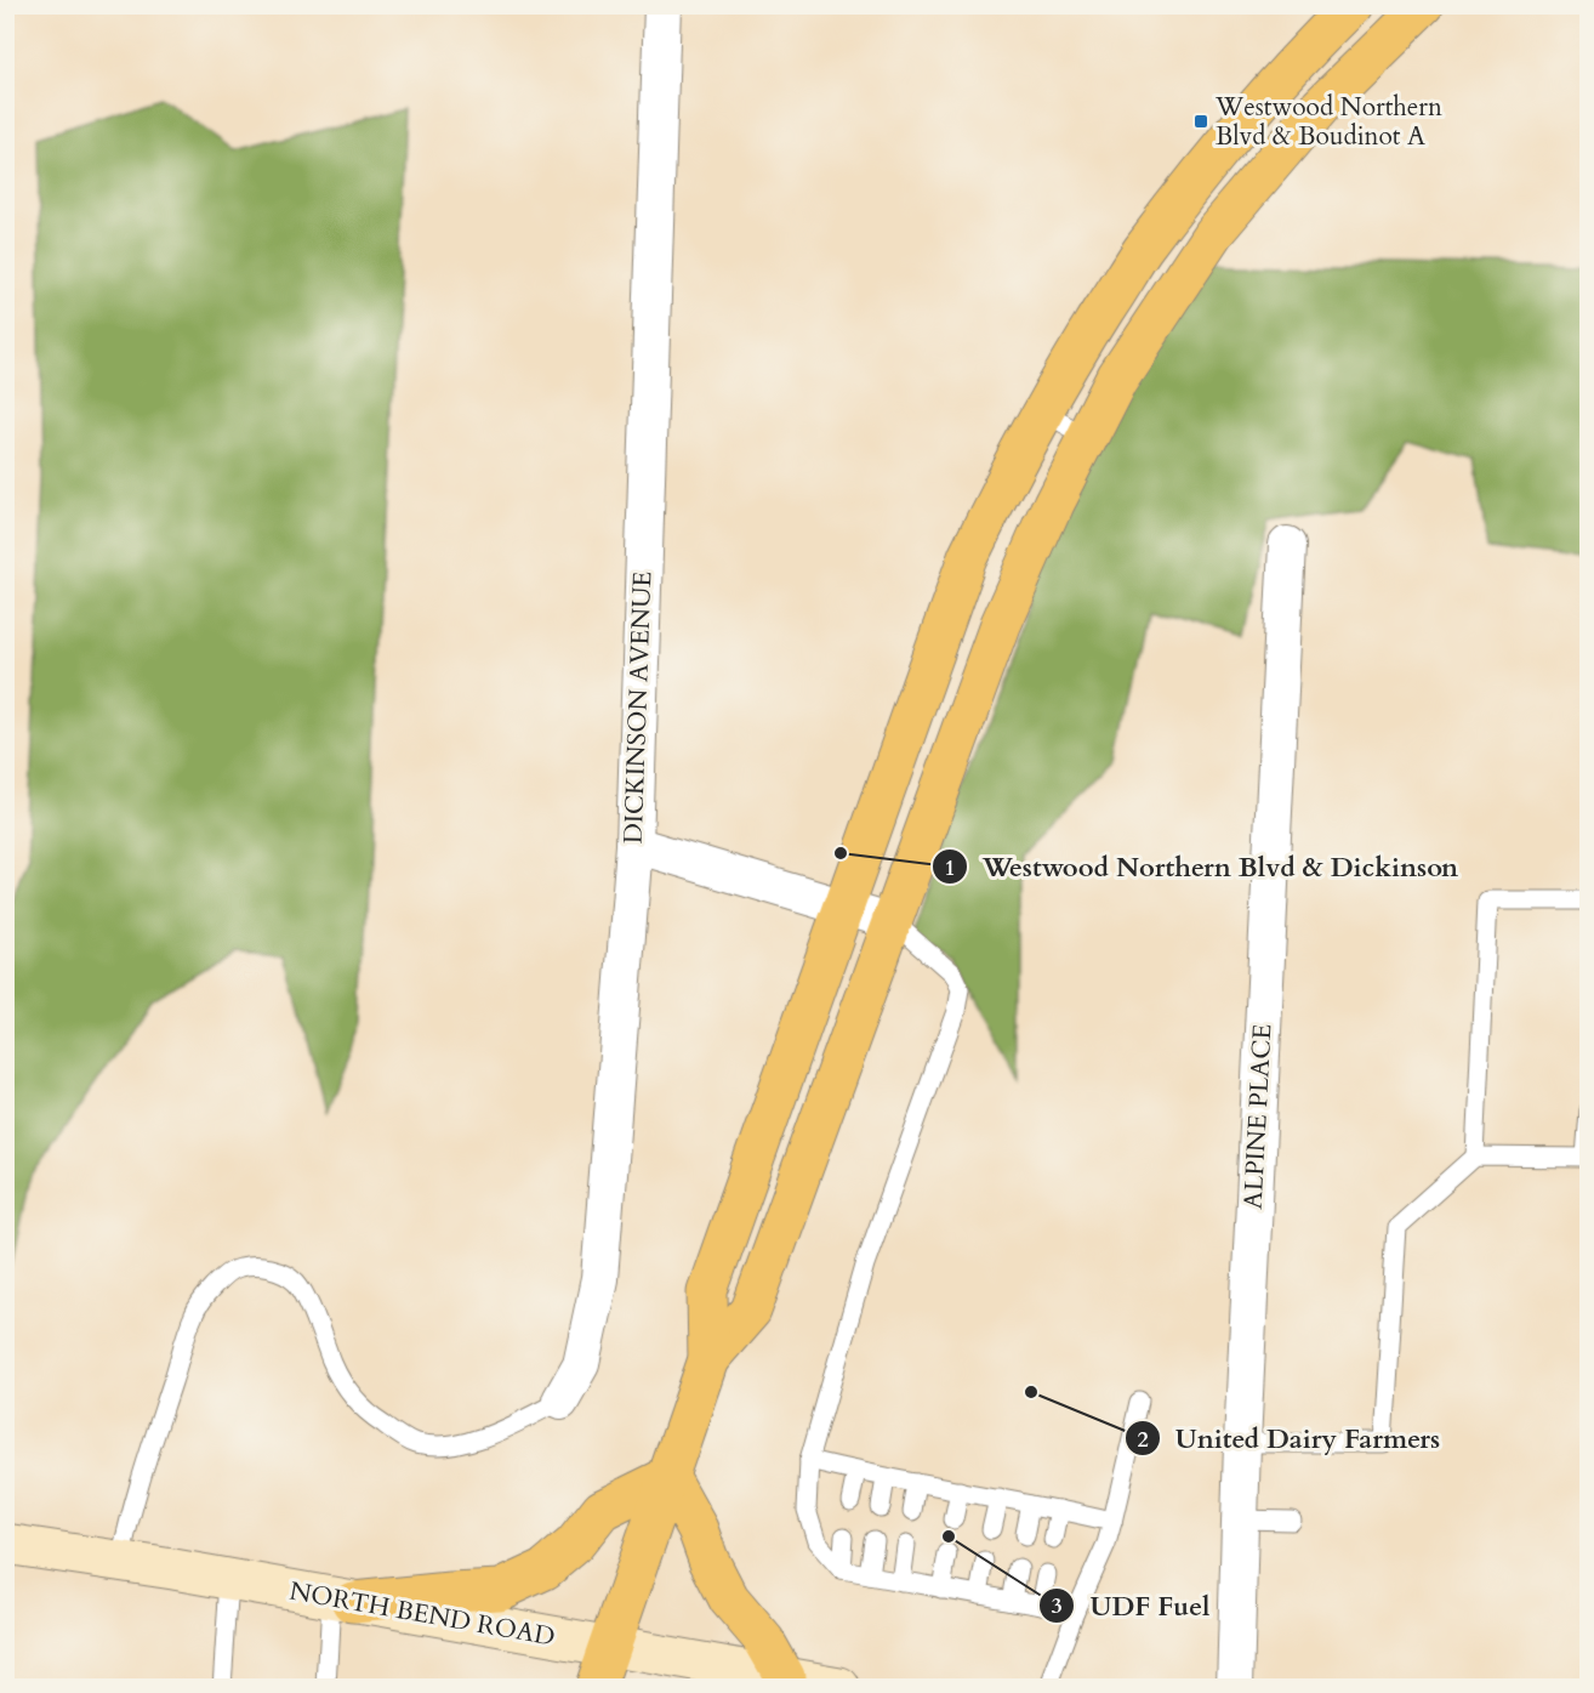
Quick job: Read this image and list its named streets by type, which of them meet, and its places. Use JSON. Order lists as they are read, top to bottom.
{
  "streets": {
    "main road": ["NORTH BEND ROAD"],
    "street": ["DICKINSON AVENUE", "ALPINE PLACE"]
  },
  "places": {
    "transit": ["Westwood Northern Blvd & Boudinot A"],
    "other": ["Westwood Northern Blvd & Dickinson", "United Dairy Farmers", "UDF Fuel"]
  }
}
